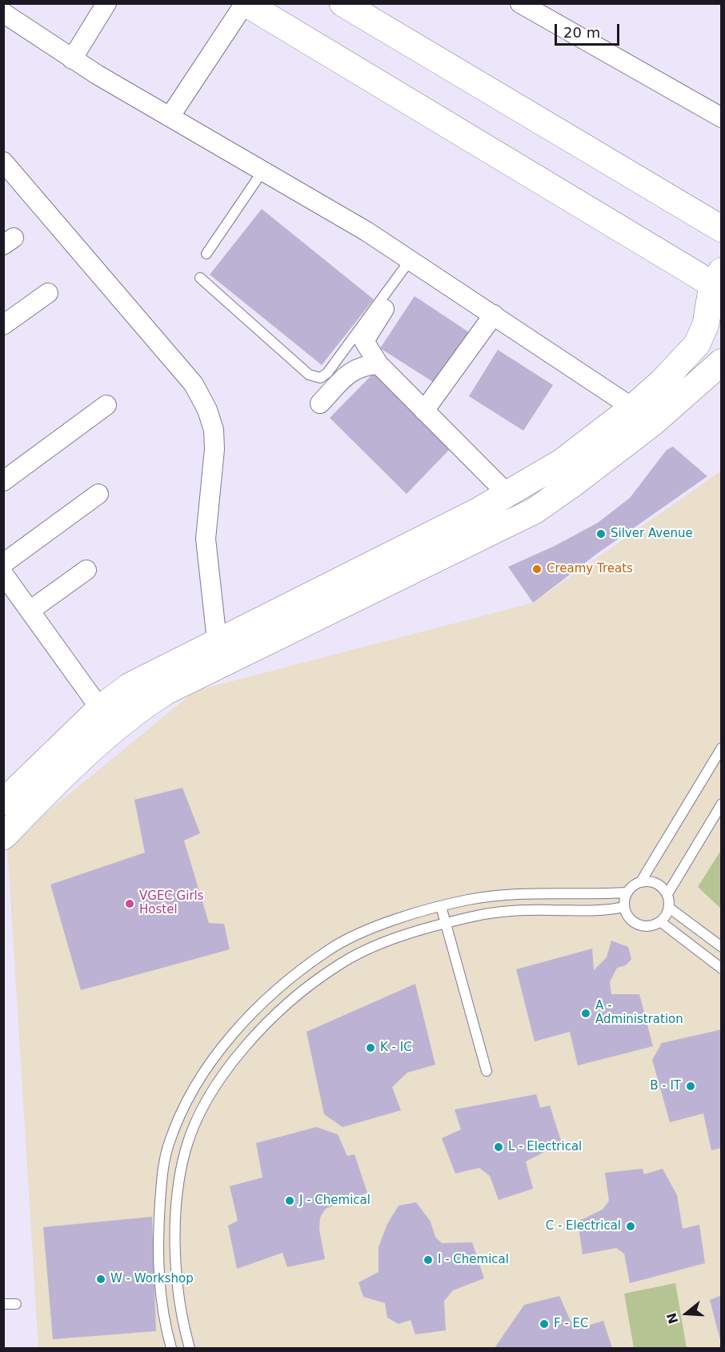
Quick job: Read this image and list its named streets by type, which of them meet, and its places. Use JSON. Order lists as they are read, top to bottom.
{
  "places": [
    "Silver Avenue",
    "Creamy Treats",
    "VGEC Girls Hostel",
    "A - Administration",
    "K - IC",
    "B - IT",
    "L - Electrical",
    "J - Chemical",
    "C - Electrical",
    "I - Chemical",
    "W - Workshop",
    "F - EC"
  ],
  "scale_bar": "20 m",
  "north": "left"
}
